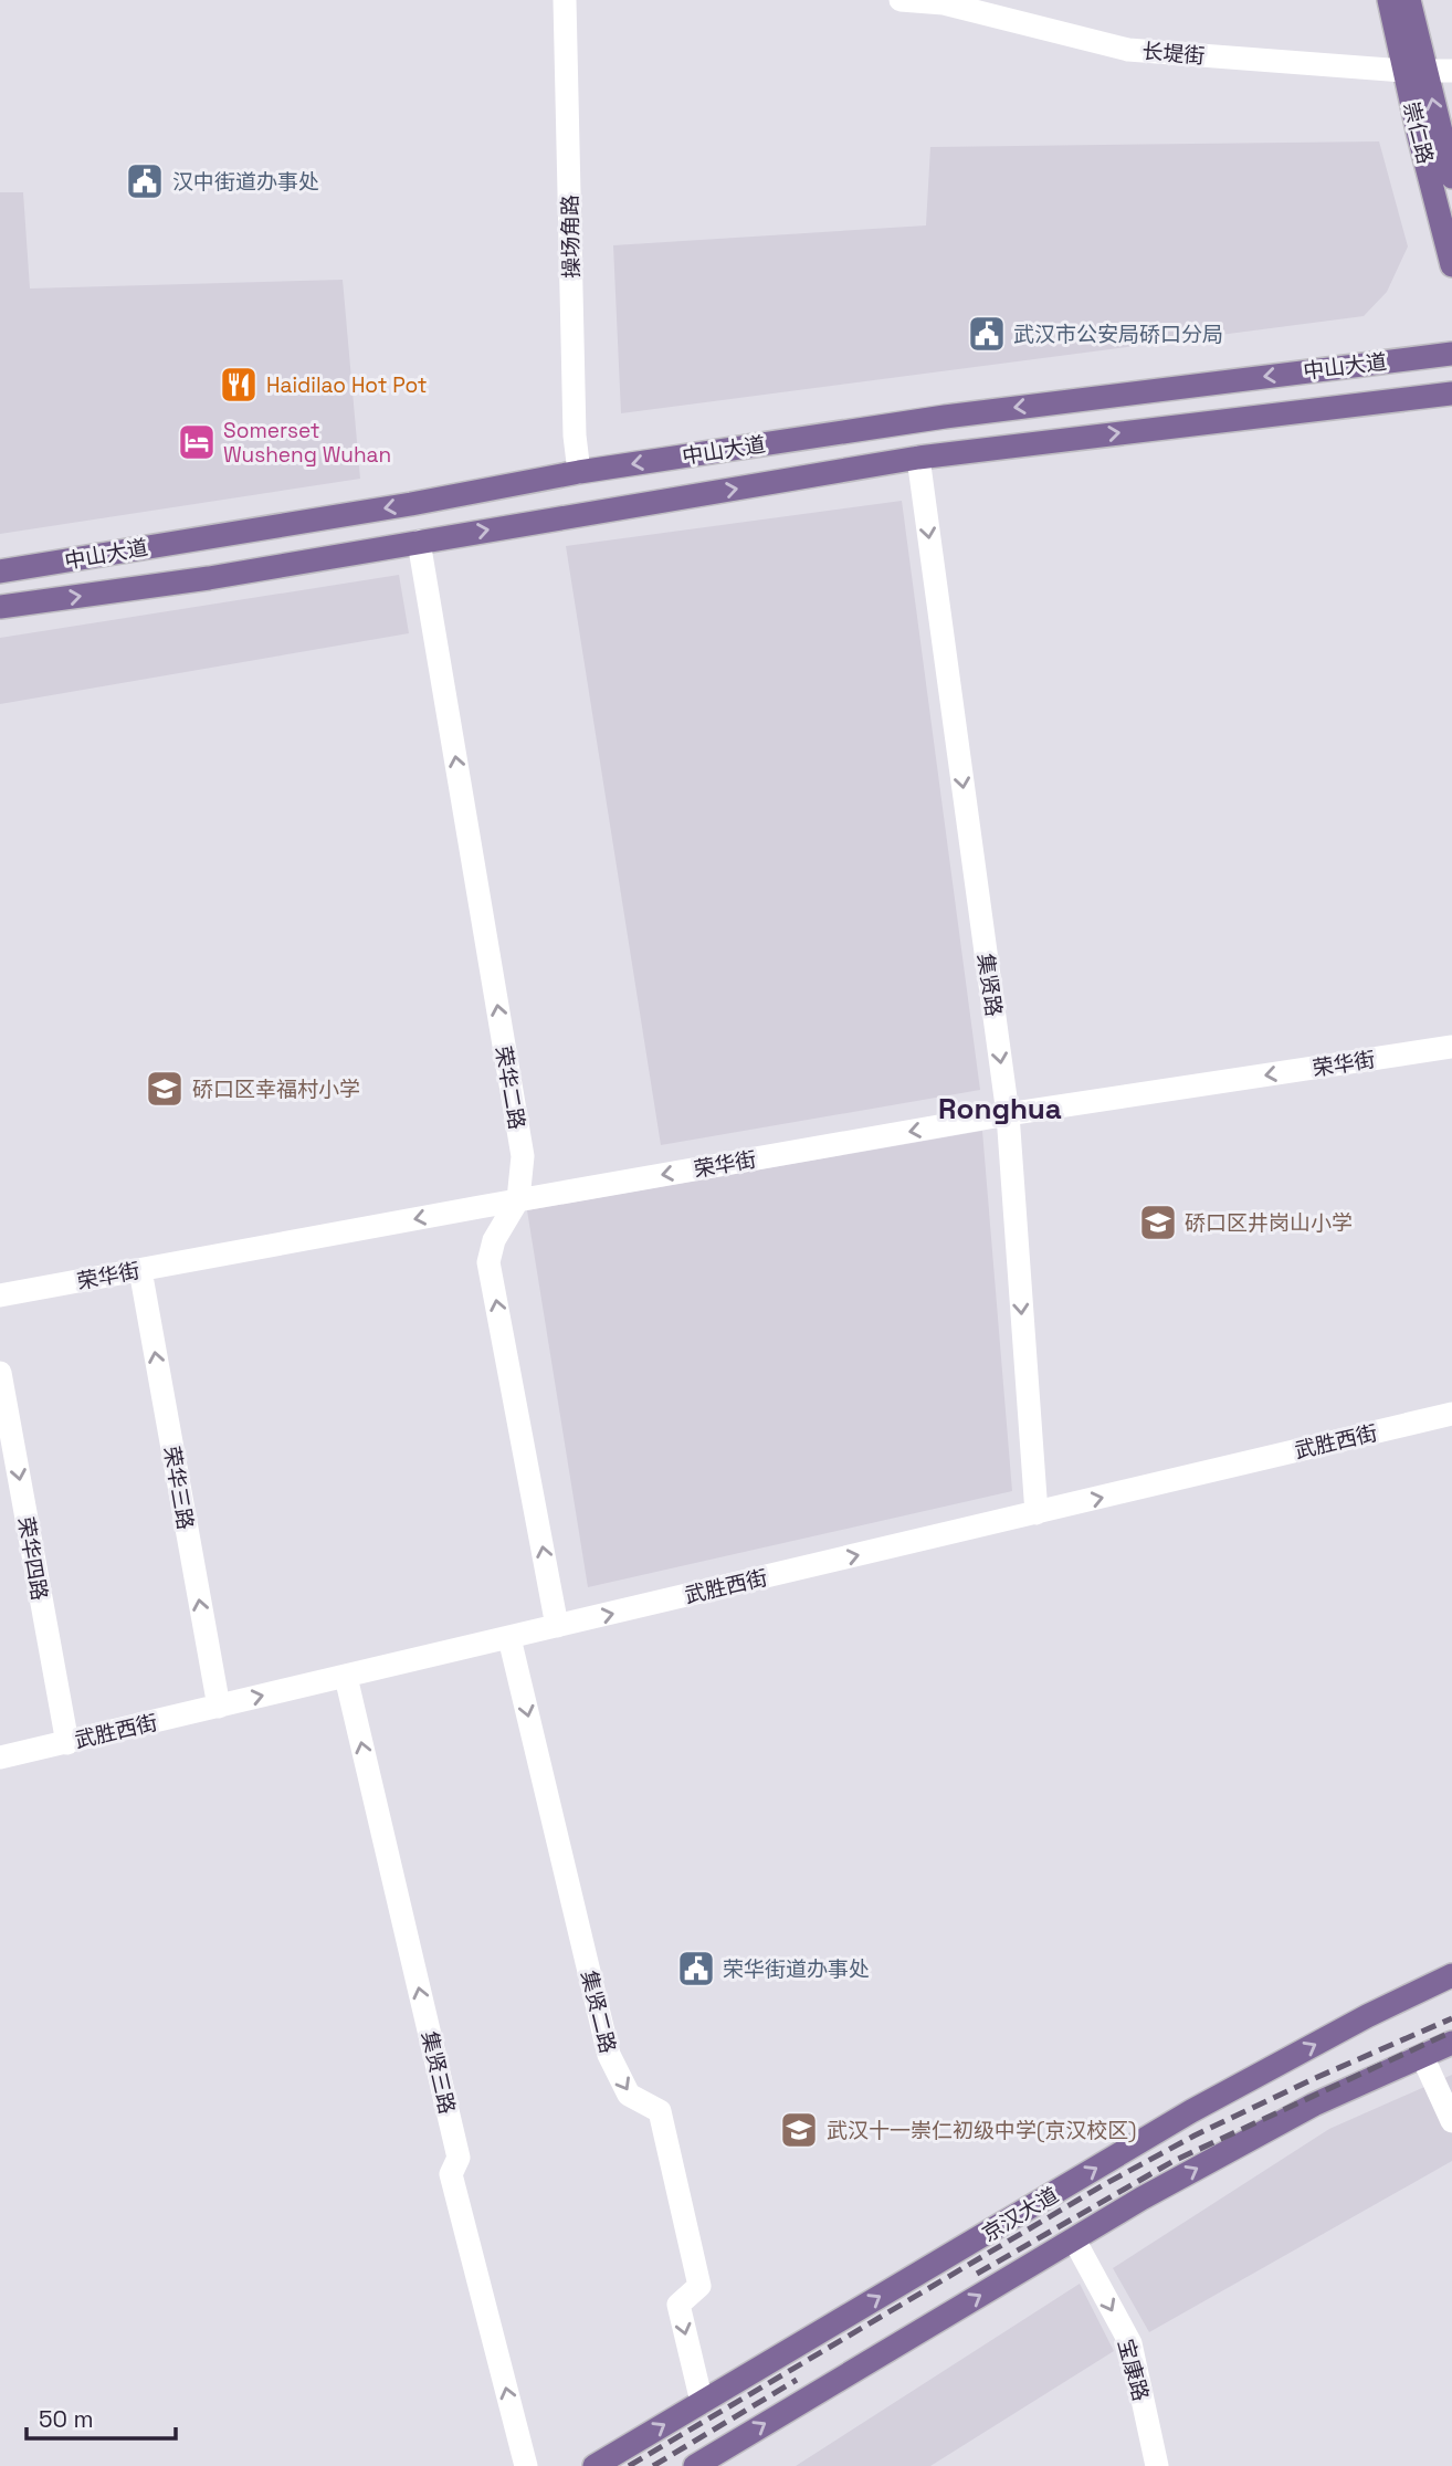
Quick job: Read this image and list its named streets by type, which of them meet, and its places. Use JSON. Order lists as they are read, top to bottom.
{
  "streets": {
    "main road": ["崇仁路", "中山大道", "京汉大道"],
    "street": [
      "长堤街",
      "操场角路",
      "集贤路",
      "荣华街",
      "荣华二路",
      "武胜西街",
      "荣华三路",
      "荣华四路",
      "集贤二路",
      "集贤三路",
      "宝康路"
    ]
  },
  "crossings": [
    ["长堤街", "崇仁路"],
    ["操场角路", "中山大道"],
    ["中山大道", "集贤路"],
    ["中山大道", "荣华二路"],
    ["集贤路", "荣华街"],
    ["集贤路", "武胜西街"],
    ["荣华街", "荣华二路"],
    ["荣华街", "荣华三路"],
    ["荣华二路", "武胜西街"],
    ["武胜西街", "荣华三路"],
    ["武胜西街", "荣华四路"],
    ["武胜西街", "集贤二路"],
    ["武胜西街", "集贤三路"],
    ["集贤二路", "京汉大道"]
  ],
  "one_way": [
    "集贤路",
    "荣华街",
    "荣华二路",
    "武胜西街",
    "荣华三路",
    "荣华四路",
    "集贤二路",
    "集贤三路",
    "宝康路"
  ],
  "districts": ["Ronghua"],
  "places": {
    "public building": ["汉中街道办事处", "武汉市公安局硚口分局", "荣华街道办事处"],
    "restaurant": ["Haidilao Hot Pot"],
    "hotel": ["Somerset Wusheng Wuhan"],
    "school or university": ["硚口区幸福村小学", "硚口区井岗山小学", "武汉十一崇仁初级中学(京汉校区)"]
  },
  "scale_bar": "50 m"
}
